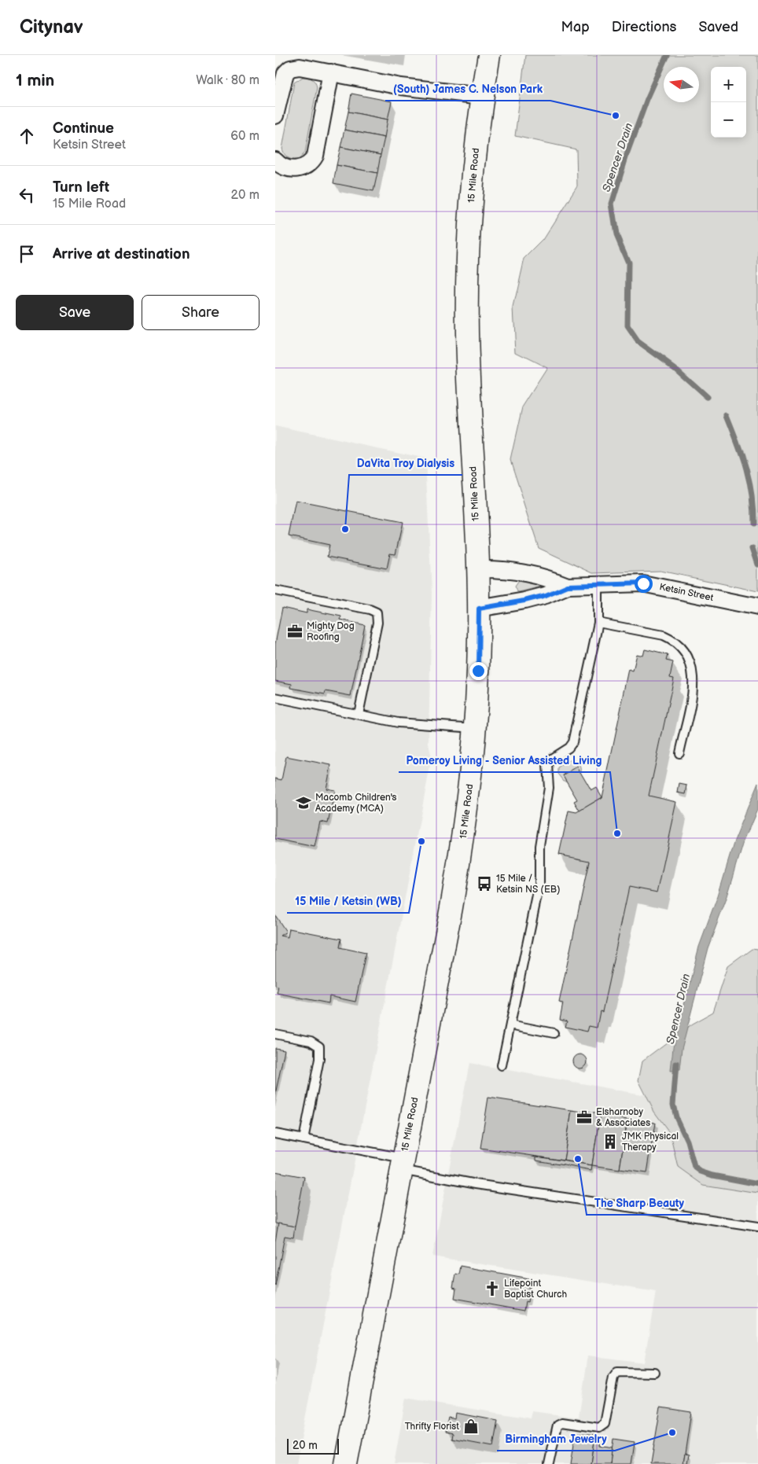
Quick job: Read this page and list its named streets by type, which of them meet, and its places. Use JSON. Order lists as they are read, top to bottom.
{
  "streets": {
    "main road": ["15 Mile Road"],
    "street": ["Ketsin Street"]
  },
  "crossings": [
    ["15 Mile Road", "Ketsin Street"]
  ],
  "water": ["Spencer Drain"],
  "places": {
    "other": [
      "(South) James C. Nelson Park",
      "DaVita Troy Dialysis",
      "Pomeroy Living - Senior Assisted Living",
      "15 Mile / Ketsin (WB)",
      "The Sharp Beauty",
      "Birmingham Jewelry"
    ],
    "office": ["Mighty Dog Roofing", "Elsharnoby & Associates"],
    "school or university": ["Macomb Children's Academy (MCA)"],
    "bus stop": ["15 Mile / Ketsin NS (EB)"],
    "building": ["JMK Physical Therapy"],
    "church": ["Lifepoint Baptist Church"],
    "shop": ["Thrifty Florist"]
  },
  "scale_bar": "20 m",
  "north": "left",
  "page": {
    "header": "Citynav",
    "nav": ["Map", "Directions", "Saved"],
    "heading": ["1 min", "Walk · 80 m"],
    "map_buttons": ["+", "−"],
    "list": [
      ["Continue", "Ketsin Street", "60 m"],
      ["Turn left", "15 Mile Road", "20 m"],
      "Arrive at destination"
    ],
    "buttons": ["Save", "Share"],
    "scale": "20 m"
  }
}
